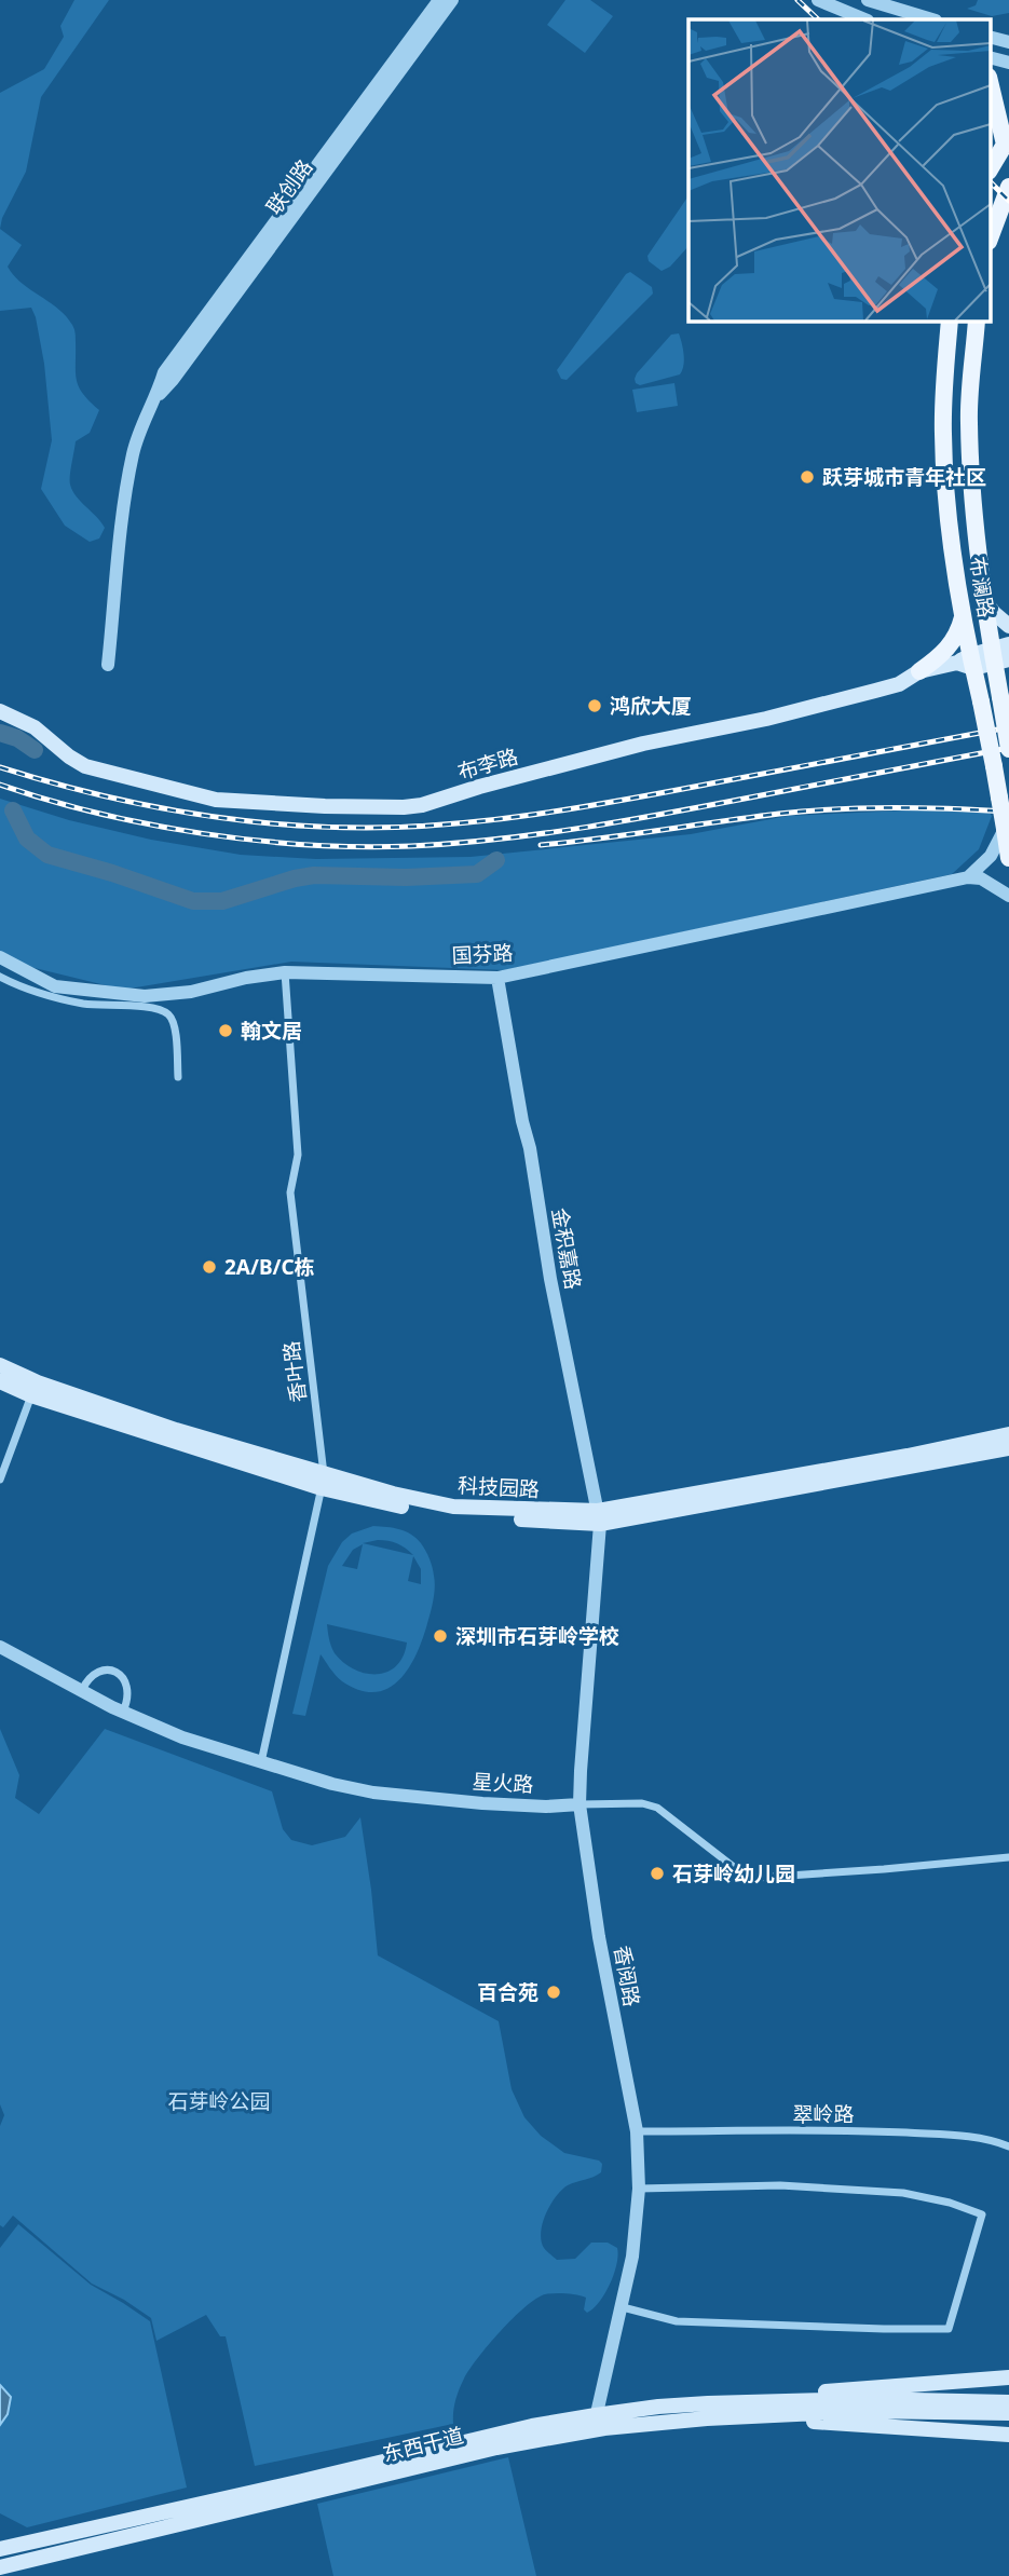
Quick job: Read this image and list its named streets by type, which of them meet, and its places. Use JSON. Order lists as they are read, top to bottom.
{
  "streets": {
    "main road": [
      "布澜路",
      "布李路",
      "科技园路",
      "东西干道"
    ],
    "street": [
      "联创路",
      "国芬路",
      "金积嘉路",
      "香叶路",
      "星火路",
      "香阅路",
      "翠岭路"
    ]
  },
  "crossings": [
    ["布澜路", "布李路"],
    ["国芬路", "金积嘉路"],
    ["国芬路", "香叶路"],
    ["金积嘉路", "科技园路"],
    ["金积嘉路", "香阅路"],
    ["香叶路", "科技园路"],
    ["香叶路", "星火路"],
    ["科技园路", "香阅路"],
    ["星火路", "香阅路"],
    ["香阅路", "翠岭路"],
    ["香阅路", "东西干道"]
  ],
  "parks": ["石芽岭公园"],
  "places": [
    "跃芽城市青年社区",
    "鸿欣大厦",
    "翰文居",
    "2A/B/C栋",
    "深圳市石芽岭学校",
    "石芽岭幼儿园",
    "百合苑"
  ]
}
